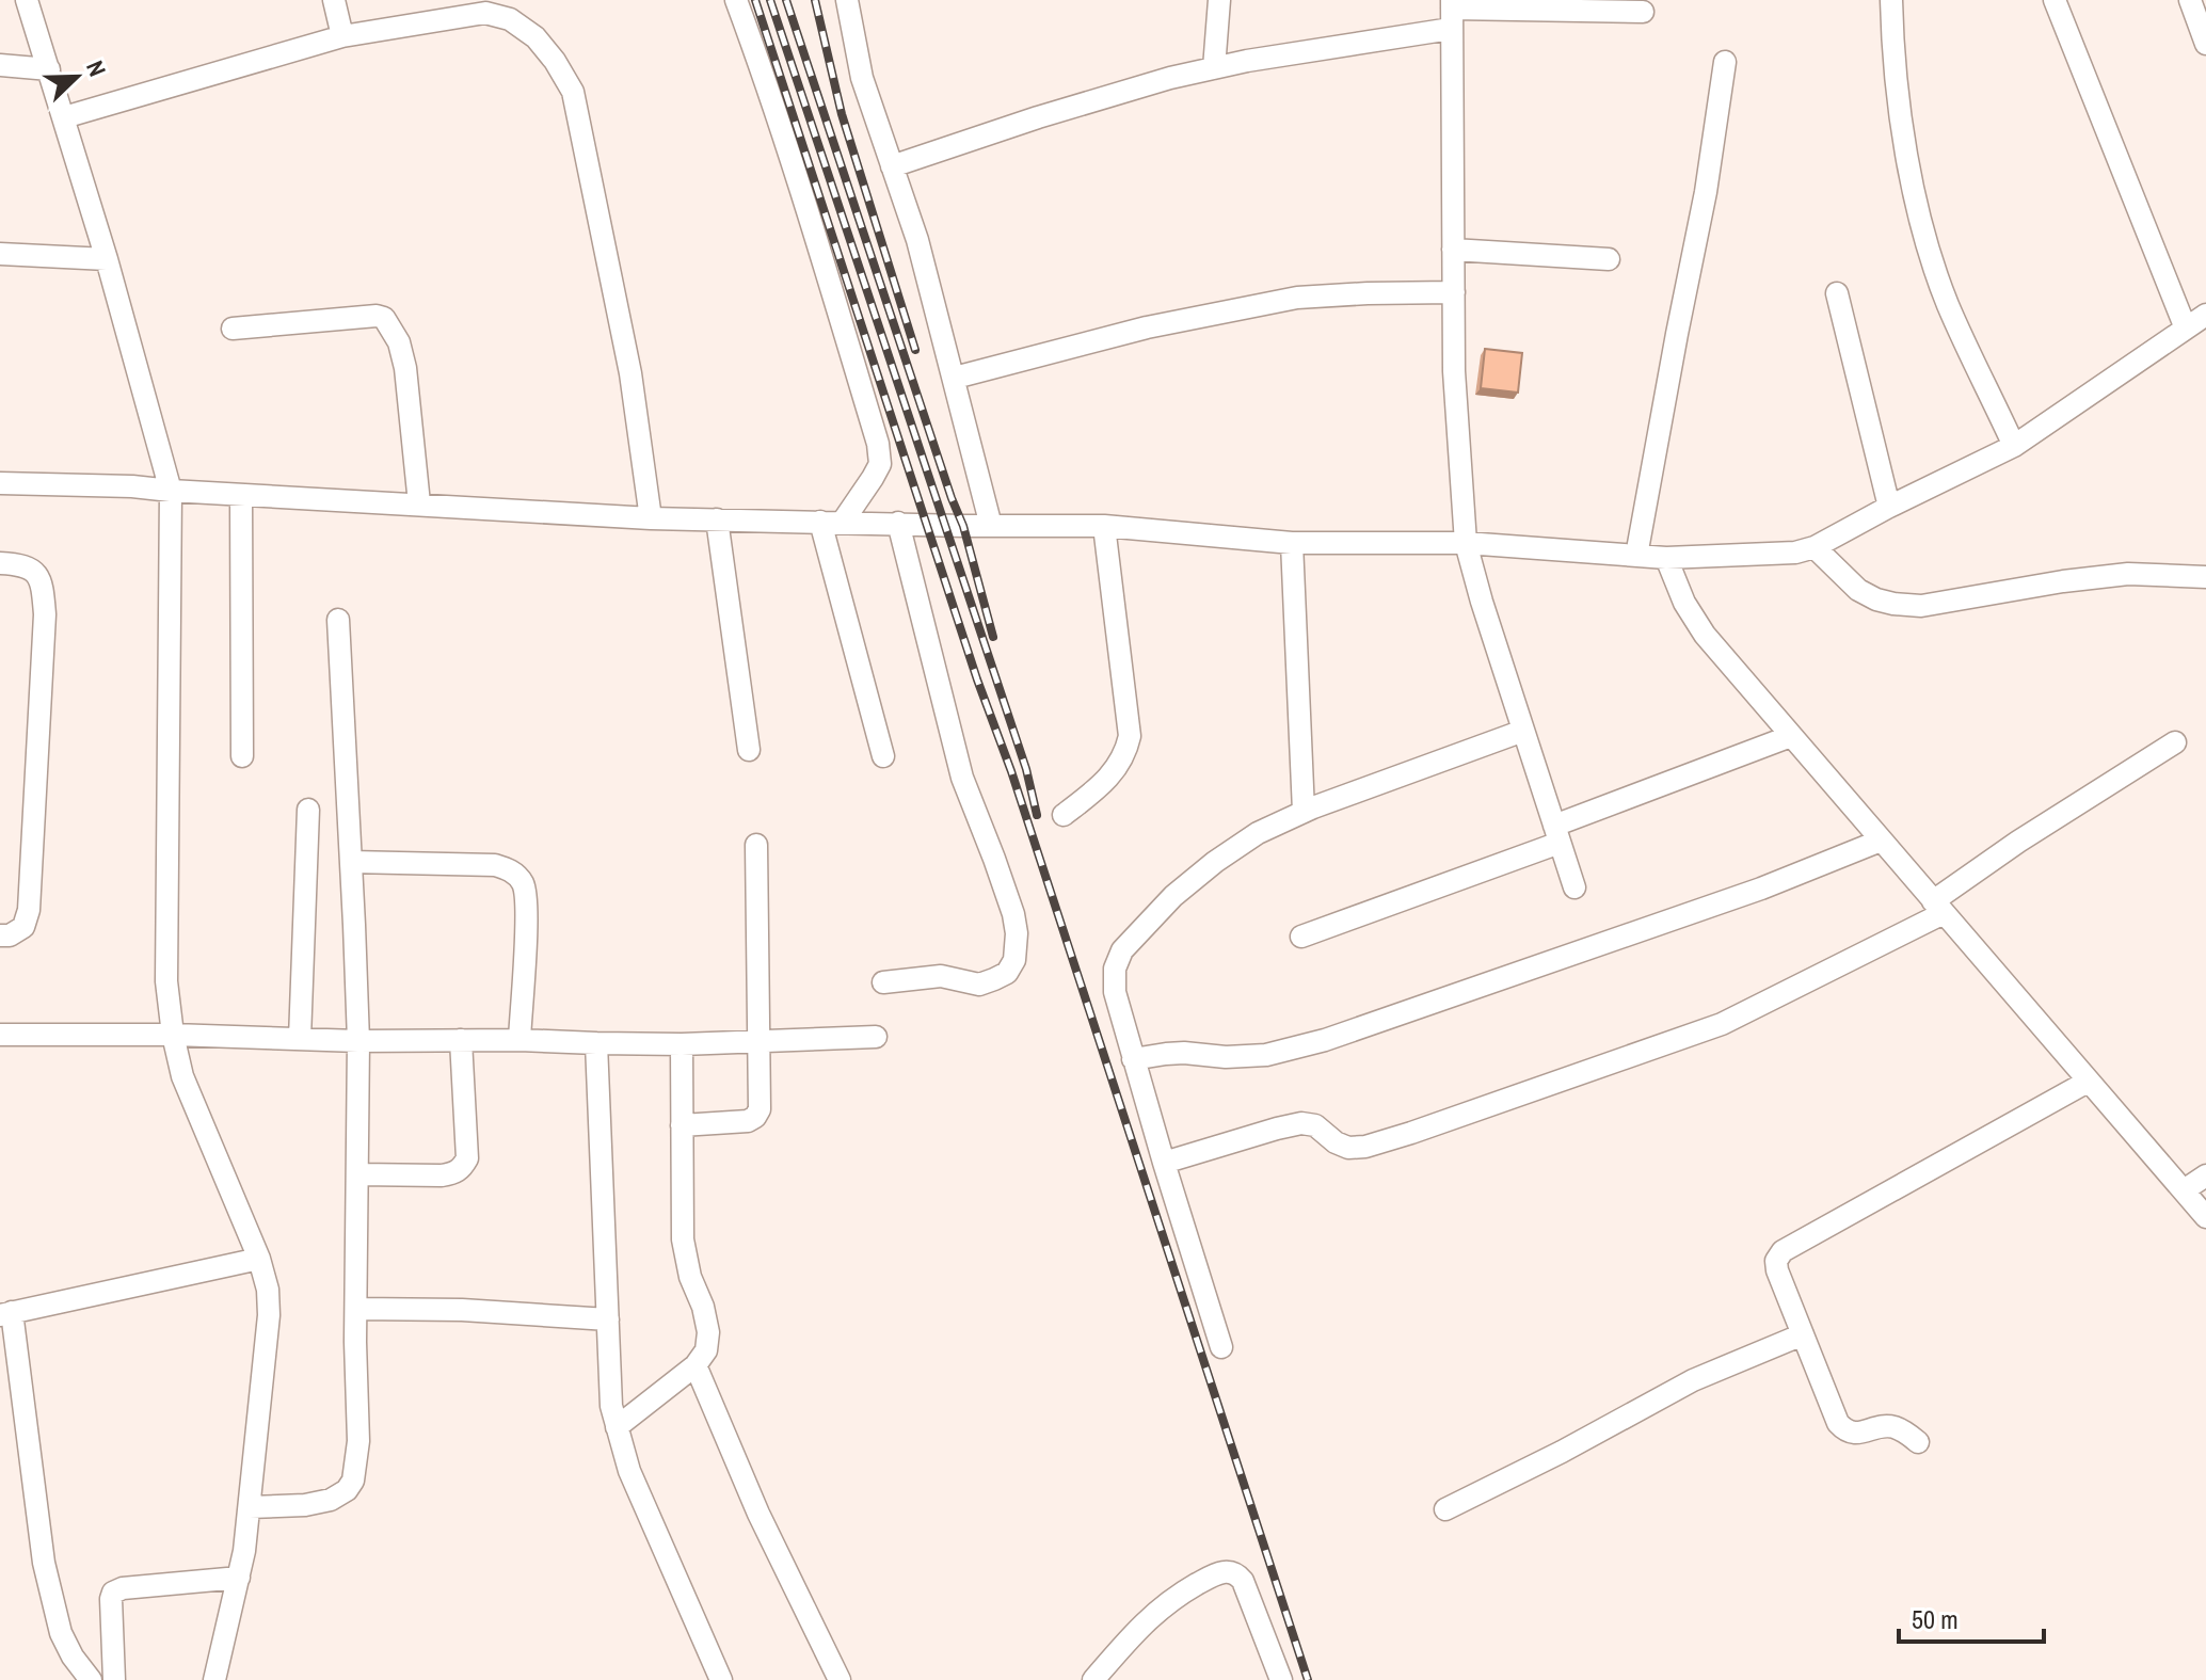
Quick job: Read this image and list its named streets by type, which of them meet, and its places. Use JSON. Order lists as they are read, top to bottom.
{
  "scale_bar": "50 m",
  "north": "top right"
}
